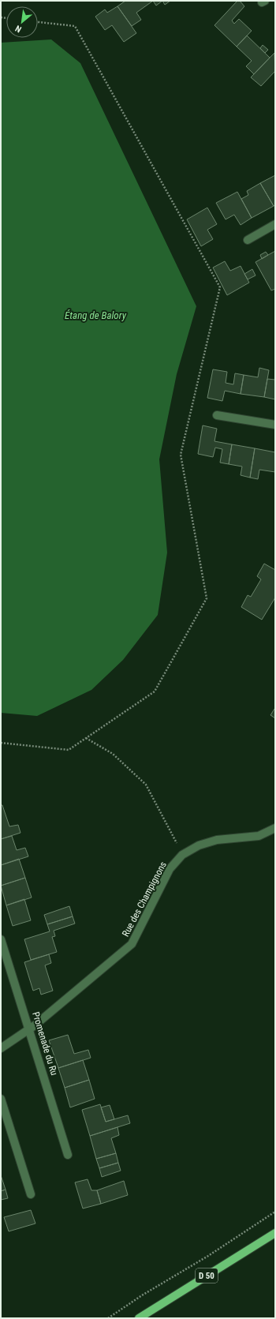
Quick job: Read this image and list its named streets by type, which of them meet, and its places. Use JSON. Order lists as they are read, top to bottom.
{
  "streets": {
    "main road": ["D 50"],
    "street": ["Rue des Champignons", "Promenade du Ru"]
  },
  "crossings": [
    ["Rue des Champignons", "Promenade du Ru"]
  ],
  "water": ["Étang de Balory"],
  "north": "bottom left"
}
